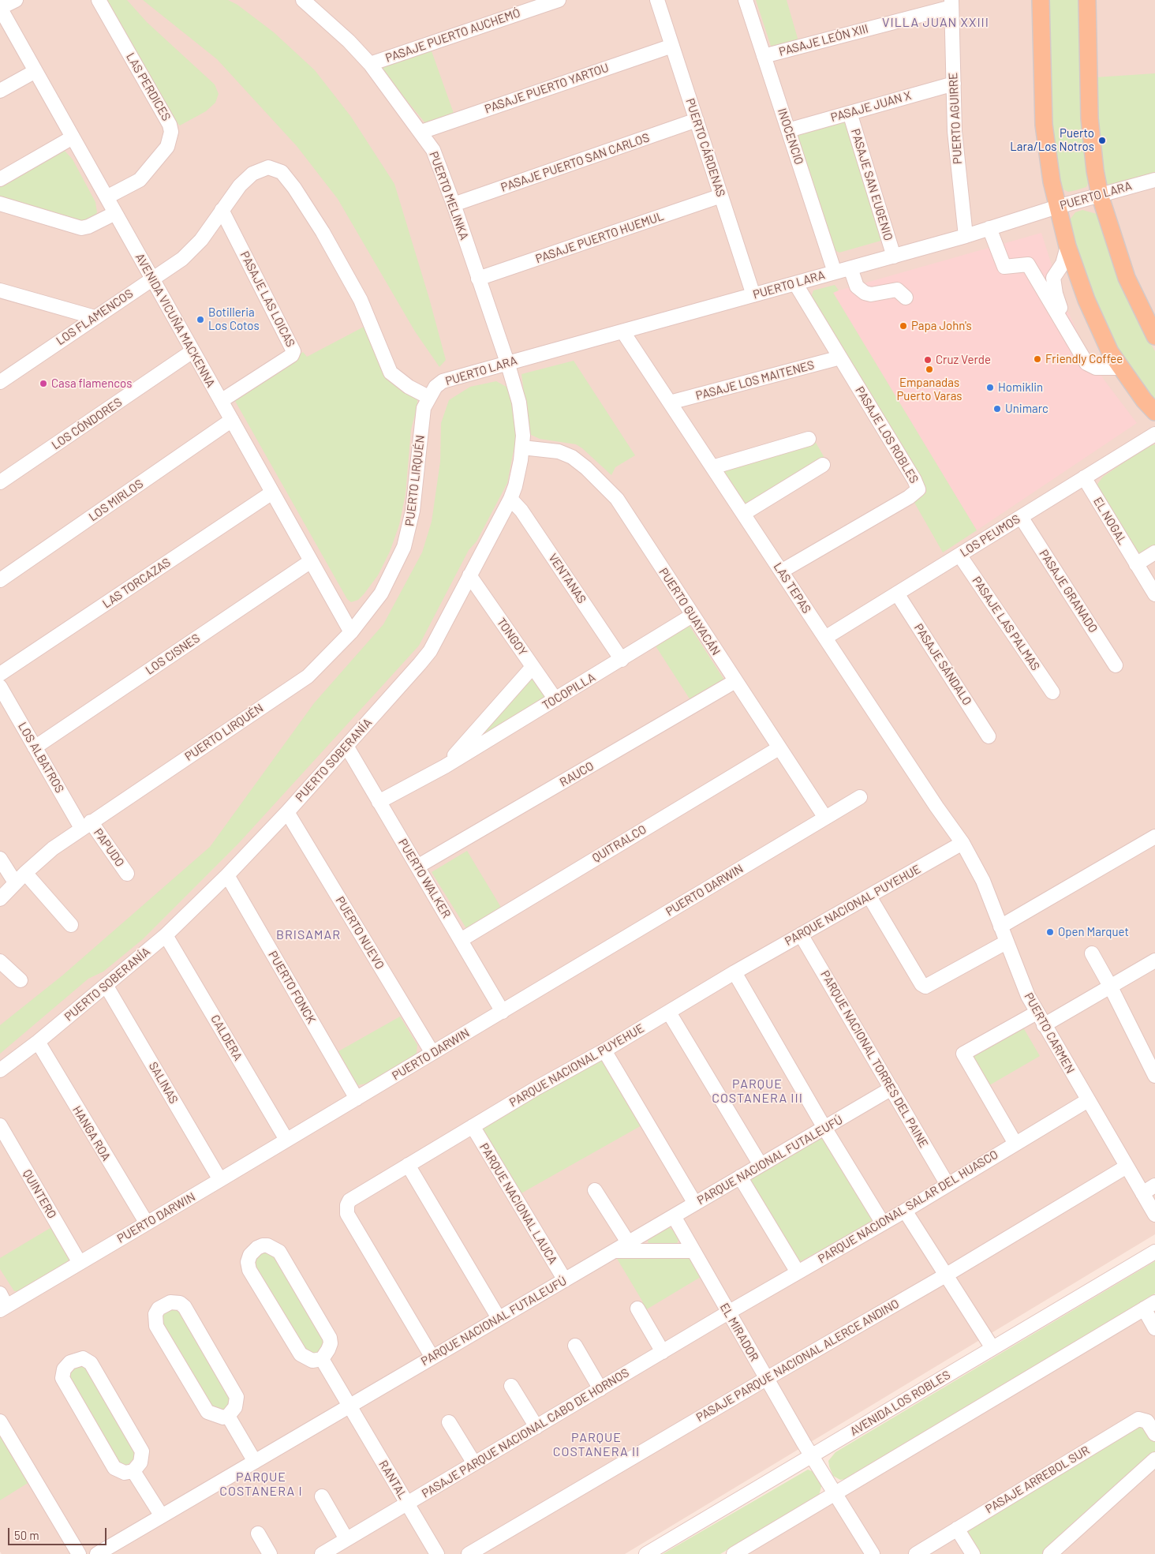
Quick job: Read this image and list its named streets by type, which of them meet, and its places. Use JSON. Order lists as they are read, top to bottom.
{
  "streets": {
    "street": [
      "PASAJE PUERTO AUCHEMÓ",
      "PASAJE LEÓN XIII",
      "LAS PERDICES",
      "PASAJE PUERTO YARTOU",
      "PASAJE JUAN X",
      "PUERTO AGUIRRE",
      "INOCENCIO",
      "PUERTO CÁRDENAS",
      "PASAJE PUERTO SAN CARLOS",
      "PASAJE SAN EUGENIO",
      "PUERTO MELINKA",
      "PUERTO LARA",
      "PASAJE PUERTO HUEMUL",
      "PASAJE LAS LOICAS",
      "LOS FLAMENCOS",
      "AVENIDA VICUÑA MACKENNA",
      "PASAJE LOS MAITENES",
      "LOS CÓNDORES",
      "PASAJE LOS ROBLES",
      "PUERTO LIRQUÉN",
      "LOS MIRLOS",
      "EL NOGAL",
      "LOS PEUMOS",
      "VENTANAS",
      "LAS TORCAZAS",
      "LAS TEPAS",
      "PASAJE GRANADO",
      "PUERTO GUAYACÁN",
      "PASAJE LAS PALMAS",
      "TONGOY",
      "LOS CISNES",
      "PASAJE SÁNDALO",
      "TOCOPILLA",
      "LOS ALBATROS",
      "PUERTO SOBERANÍA",
      "RAUCO",
      "QUITRALCO",
      "PAPUDO",
      "PUERTO WALKER",
      "PUERTO DARWIN",
      "PARQUE NACIONAL PUYEHUE",
      "PUERTO NUEVO",
      "PUERTO FONCK",
      "PUERTO CARMEN",
      "CALDERA",
      "PARQUE NACIONAL TORRES DEL PAINE",
      "SALINAS",
      "HANGA ROA",
      "PARQUE NACIONAL FUTALEUFÚ",
      "QUINTERO",
      "PARQUE NACIONAL LAUCA",
      "PARQUE NACIONAL SALAR DEL HUASCO",
      "EL MIRADOR",
      "PASAJE PARQUE NACIONAL ALERCE ANDINO",
      "AVENIDA LOS ROBLES",
      "PASAJE PARQUE NACIONAL CABO DE HORNOS",
      "RANTAL",
      "PASAJE ARREBOL SUR"
    ]
  },
  "crossings": [
    ["PASAJE PUERTO AUCHEMÓ", "PUERTO MELINKA"],
    ["PASAJE LEÓN XIII", "PUERTO AGUIRRE"],
    ["PASAJE LEÓN XIII", "INOCENCIO"],
    ["LAS PERDICES", "AVENIDA VICUÑA MACKENNA"],
    ["PASAJE PUERTO YARTOU", "PUERTO CÁRDENAS"],
    ["PASAJE PUERTO YARTOU", "PUERTO MELINKA"],
    ["PASAJE JUAN X", "PUERTO AGUIRRE"],
    ["PASAJE JUAN X", "INOCENCIO"],
    ["PASAJE JUAN X", "PASAJE SAN EUGENIO"],
    ["PUERTO AGUIRRE", "PUERTO LARA"],
    ["INOCENCIO", "PUERTO LARA"],
    ["PUERTO CÁRDENAS", "PASAJE PUERTO SAN CARLOS"],
    ["PUERTO CÁRDENAS", "PUERTO LARA"],
    ["PUERTO CÁRDENAS", "PASAJE PUERTO HUEMUL"],
    ["PASAJE PUERTO SAN CARLOS", "PUERTO MELINKA"],
    ["PASAJE SAN EUGENIO", "PUERTO LARA"],
    ["PUERTO MELINKA", "PUERTO LARA"],
    ["PUERTO MELINKA", "PASAJE PUERTO HUEMUL"],
    ["PUERTO MELINKA", "PUERTO SOBERANÍA"],
    ["PUERTO LARA", "LOS FLAMENCOS"],
    ["PUERTO LARA", "PASAJE LOS ROBLES"],
    ["PUERTO LARA", "PUERTO LIRQUÉN"],
    ["PUERTO LARA", "LAS TEPAS"],
    ["PUERTO LARA", "PUERTO SOBERANÍA"],
    ["PASAJE LAS LOICAS", "LOS FLAMENCOS"],
    ["PASAJE LAS LOICAS", "AVENIDA VICUÑA MACKENNA"],
    ["LOS FLAMENCOS", "AVENIDA VICUÑA MACKENNA"],
    ["LOS FLAMENCOS", "PUERTO LIRQUÉN"],
    ["AVENIDA VICUÑA MACKENNA", "LOS CÓNDORES"],
    ["AVENIDA VICUÑA MACKENNA", "PUERTO LIRQUÉN"],
    ["AVENIDA VICUÑA MACKENNA", "LOS MIRLOS"],
    ["AVENIDA VICUÑA MACKENNA", "LAS TORCAZAS"],
    ["AVENIDA VICUÑA MACKENNA", "LOS CISNES"],
    ["PASAJE LOS MAITENES", "PASAJE LOS ROBLES"],
    ["PASAJE LOS MAITENES", "LAS TEPAS"],
    ["PASAJE LOS ROBLES", "LAS TEPAS"],
    ["PUERTO LIRQUÉN", "LOS ALBATROS"],
    ["PUERTO LIRQUÉN", "PAPUDO"],
    ["EL NOGAL", "LOS PEUMOS"],
    ["LOS PEUMOS", "LAS TEPAS"],
    ["LOS PEUMOS", "PASAJE GRANADO"],
    ["LOS PEUMOS", "PASAJE LAS PALMAS"],
    ["LOS PEUMOS", "PASAJE SÁNDALO"],
    ["VENTANAS", "TOCOPILLA"],
    ["VENTANAS", "PUERTO SOBERANÍA"],
    ["LAS TEPAS", "PARQUE NACIONAL PUYEHUE"],
    ["LAS TEPAS", "PUERTO CARMEN"],
    ["PUERTO GUAYACÁN", "TOCOPILLA"],
    ["PUERTO GUAYACÁN", "PUERTO SOBERANÍA"],
    ["PUERTO GUAYACÁN", "RAUCO"],
    ["PUERTO GUAYACÁN", "QUITRALCO"],
    ["PUERTO GUAYACÁN", "PUERTO DARWIN"],
    ["TONGOY", "TOCOPILLA"],
    ["TONGOY", "PUERTO SOBERANÍA"],
    ["LOS CISNES", "LOS ALBATROS"],
    ["TOCOPILLA", "PUERTO WALKER"],
    ["LOS ALBATROS", "PAPUDO"],
    ["PUERTO SOBERANÍA", "PUERTO WALKER"],
    ["PUERTO SOBERANÍA", "PUERTO NUEVO"],
    ["PUERTO SOBERANÍA", "PUERTO FONCK"],
    ["PUERTO SOBERANÍA", "CALDERA"],
    ["PUERTO SOBERANÍA", "SALINAS"],
    ["PUERTO SOBERANÍA", "HANGA ROA"],
    ["RAUCO", "PUERTO WALKER"],
    ["QUITRALCO", "PUERTO WALKER"],
    ["PUERTO WALKER", "PUERTO DARWIN"],
    ["PUERTO DARWIN", "PUERTO NUEVO"],
    ["PUERTO DARWIN", "PUERTO FONCK"],
    ["PUERTO DARWIN", "CALDERA"],
    ["PUERTO DARWIN", "SALINAS"],
    ["PUERTO DARWIN", "HANGA ROA"],
    ["PUERTO DARWIN", "QUINTERO"],
    ["PARQUE NACIONAL PUYEHUE", "PUERTO CARMEN"],
    ["PARQUE NACIONAL PUYEHUE", "PARQUE NACIONAL TORRES DEL PAINE"],
    ["PARQUE NACIONAL PUYEHUE", "PARQUE NACIONAL FUTALEUFÚ"],
    ["PARQUE NACIONAL PUYEHUE", "PARQUE NACIONAL LAUCA"],
    ["PUERTO CARMEN", "PARQUE NACIONAL SALAR DEL HUASCO"],
    ["PUERTO CARMEN", "PASAJE PARQUE NACIONAL ALERCE ANDINO"],
    ["PARQUE NACIONAL TORRES DEL PAINE", "PARQUE NACIONAL FUTALEUFÚ"],
    ["PARQUE NACIONAL TORRES DEL PAINE", "PARQUE NACIONAL SALAR DEL HUASCO"],
    ["PARQUE NACIONAL FUTALEUFÚ", "PARQUE NACIONAL LAUCA"],
    ["PARQUE NACIONAL FUTALEUFÚ", "EL MIRADOR"],
    ["PARQUE NACIONAL FUTALEUFÚ", "RANTAL"],
    ["PARQUE NACIONAL SALAR DEL HUASCO", "EL MIRADOR"],
    ["PARQUE NACIONAL SALAR DEL HUASCO", "PASAJE PARQUE NACIONAL CABO DE HORNOS"],
    ["EL MIRADOR", "PASAJE PARQUE NACIONAL ALERCE ANDINO"],
    ["EL MIRADOR", "AVENIDA LOS ROBLES"],
    ["EL MIRADOR", "PASAJE PARQUE NACIONAL CABO DE HORNOS"],
    ["PASAJE PARQUE NACIONAL CABO DE HORNOS", "RANTAL"]
  ],
  "districts": [
    "VILLA JUAN XXIII",
    "BRISAMAR",
    "PARQUE COSTANERA III",
    "PARQUE COSTANERA II",
    "PARQUE COSTANERA I"
  ],
  "places": [
    "Puerto Lara/Los Notros",
    "Botilleria Los Cotos",
    "Papa John's",
    "Friendly Coffee",
    "Cruz Verde",
    "Empanadas Puerto Varas",
    "Casa flamencos",
    "Homiklin",
    "Unimarc",
    "Open Marquet"
  ],
  "scale_bar": "50 m"
}
